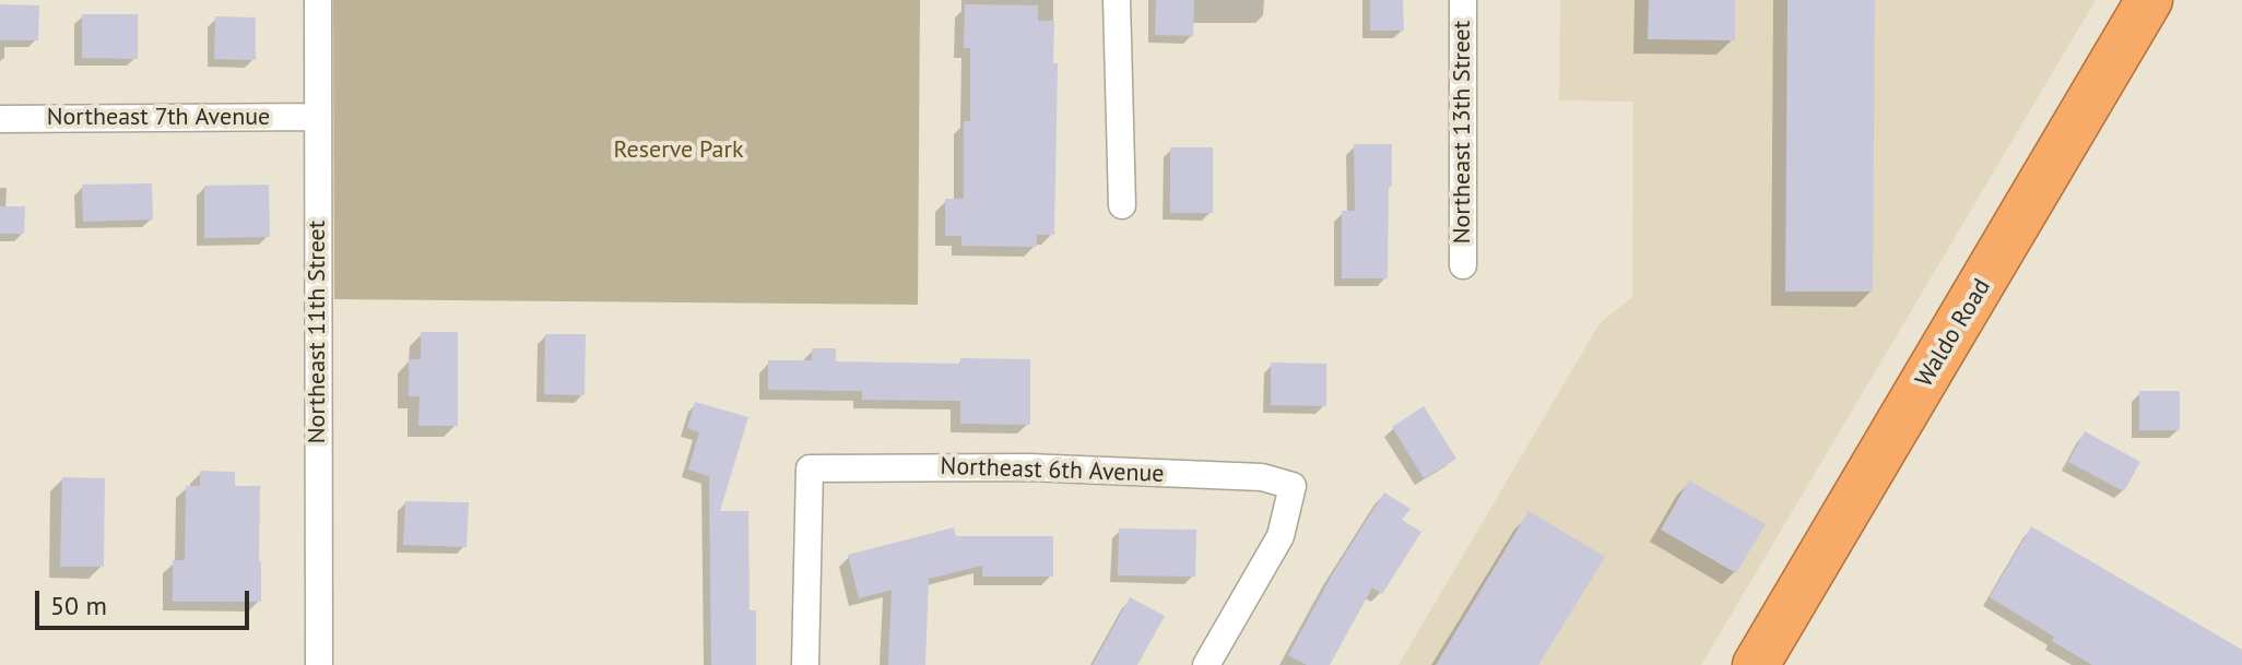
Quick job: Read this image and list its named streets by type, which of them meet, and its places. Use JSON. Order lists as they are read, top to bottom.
{
  "streets": {
    "highway": ["Waldo Road"],
    "street": [
      "Northeast 7th Avenue",
      "Northeast 13th Street",
      "Northeast 11th Street",
      "Northeast 6th Avenue"
    ]
  },
  "crossings": [
    ["Northeast 7th Avenue", "Northeast 11th Street"]
  ],
  "parks": ["Reserve Park"],
  "scale_bar": "50 m"
}
